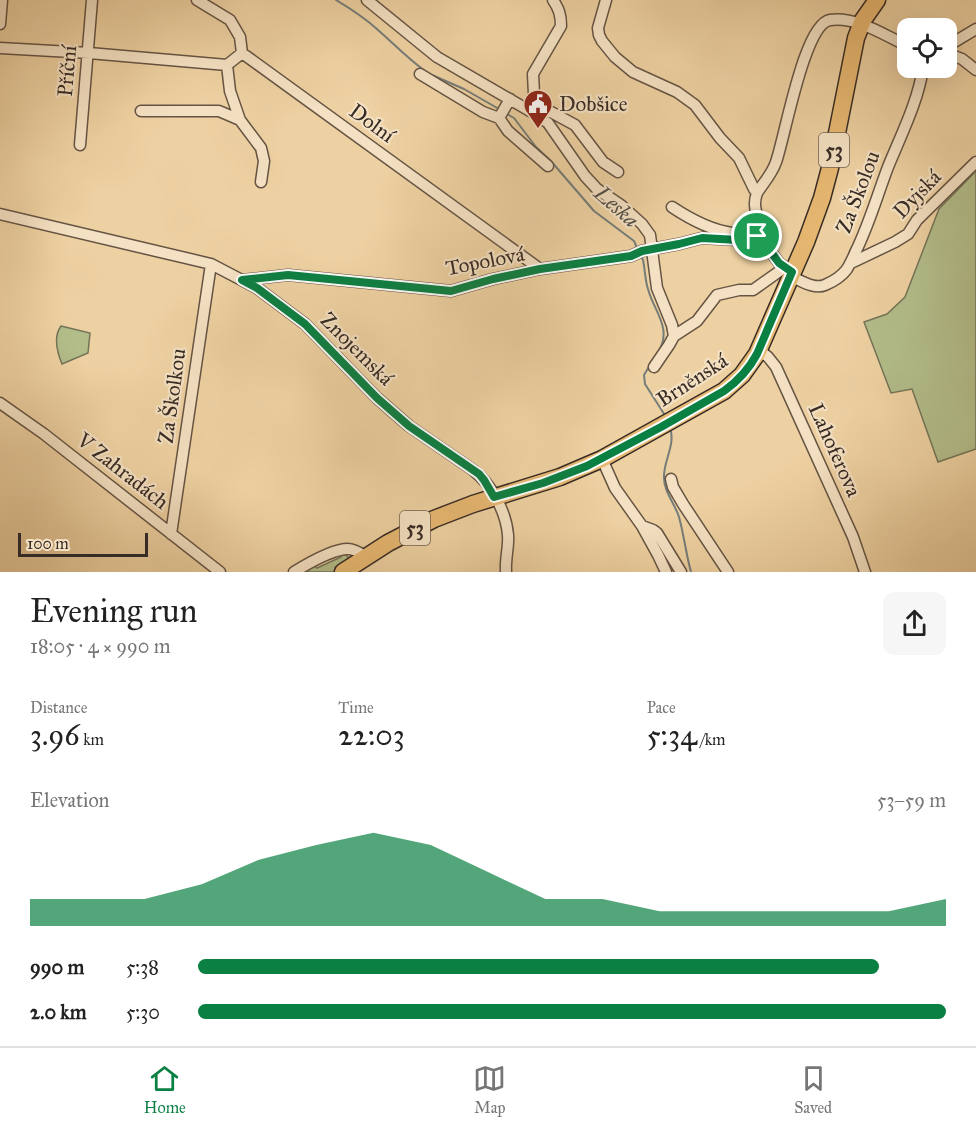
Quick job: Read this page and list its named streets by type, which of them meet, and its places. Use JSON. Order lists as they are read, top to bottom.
{
  "streets": {
    "main road": ["53", "Brněnská"],
    "street": [
      "Příční",
      "Dolní",
      "Za Školou",
      "Dyjská",
      "Topolová",
      "Znojemská",
      "Za Školkou",
      "Lahoferova",
      "V Zahradách"
    ]
  },
  "crossings": [
    ["Dolní", "Topolová"],
    ["Za Školou", "Dyjská"],
    ["Za Školou", "Brněnská"],
    ["Topolová", "Znojemská"],
    ["Znojemská", "Brněnská"],
    ["Znojemská", "Za Školkou"],
    ["Brněnská", "Lahoferova"],
    ["Za Školkou", "V Zahradách"]
  ],
  "water": ["Leska"],
  "places": {
    "public building": ["Dobšice"]
  },
  "scale_bar": "100 m",
  "page": {
    "scale": "100 m",
    "heading": ["Evening run", "18:05 · 4 × 990 m"],
    "stats": [
      ["Distance", "3.96 km"],
      ["Time", "22:03"],
      ["Pace", "5:34 /km"]
    ],
    "chart": ["Elevation", "53–59 m"],
    "list": [
      {
        "name": "990 m",
        "note": "5:38"
      },
      {
        "name": "2.0 km",
        "note": "5:30"
      }
    ],
    "tabs": ["Home", "Map", "Saved"]
  }
}
